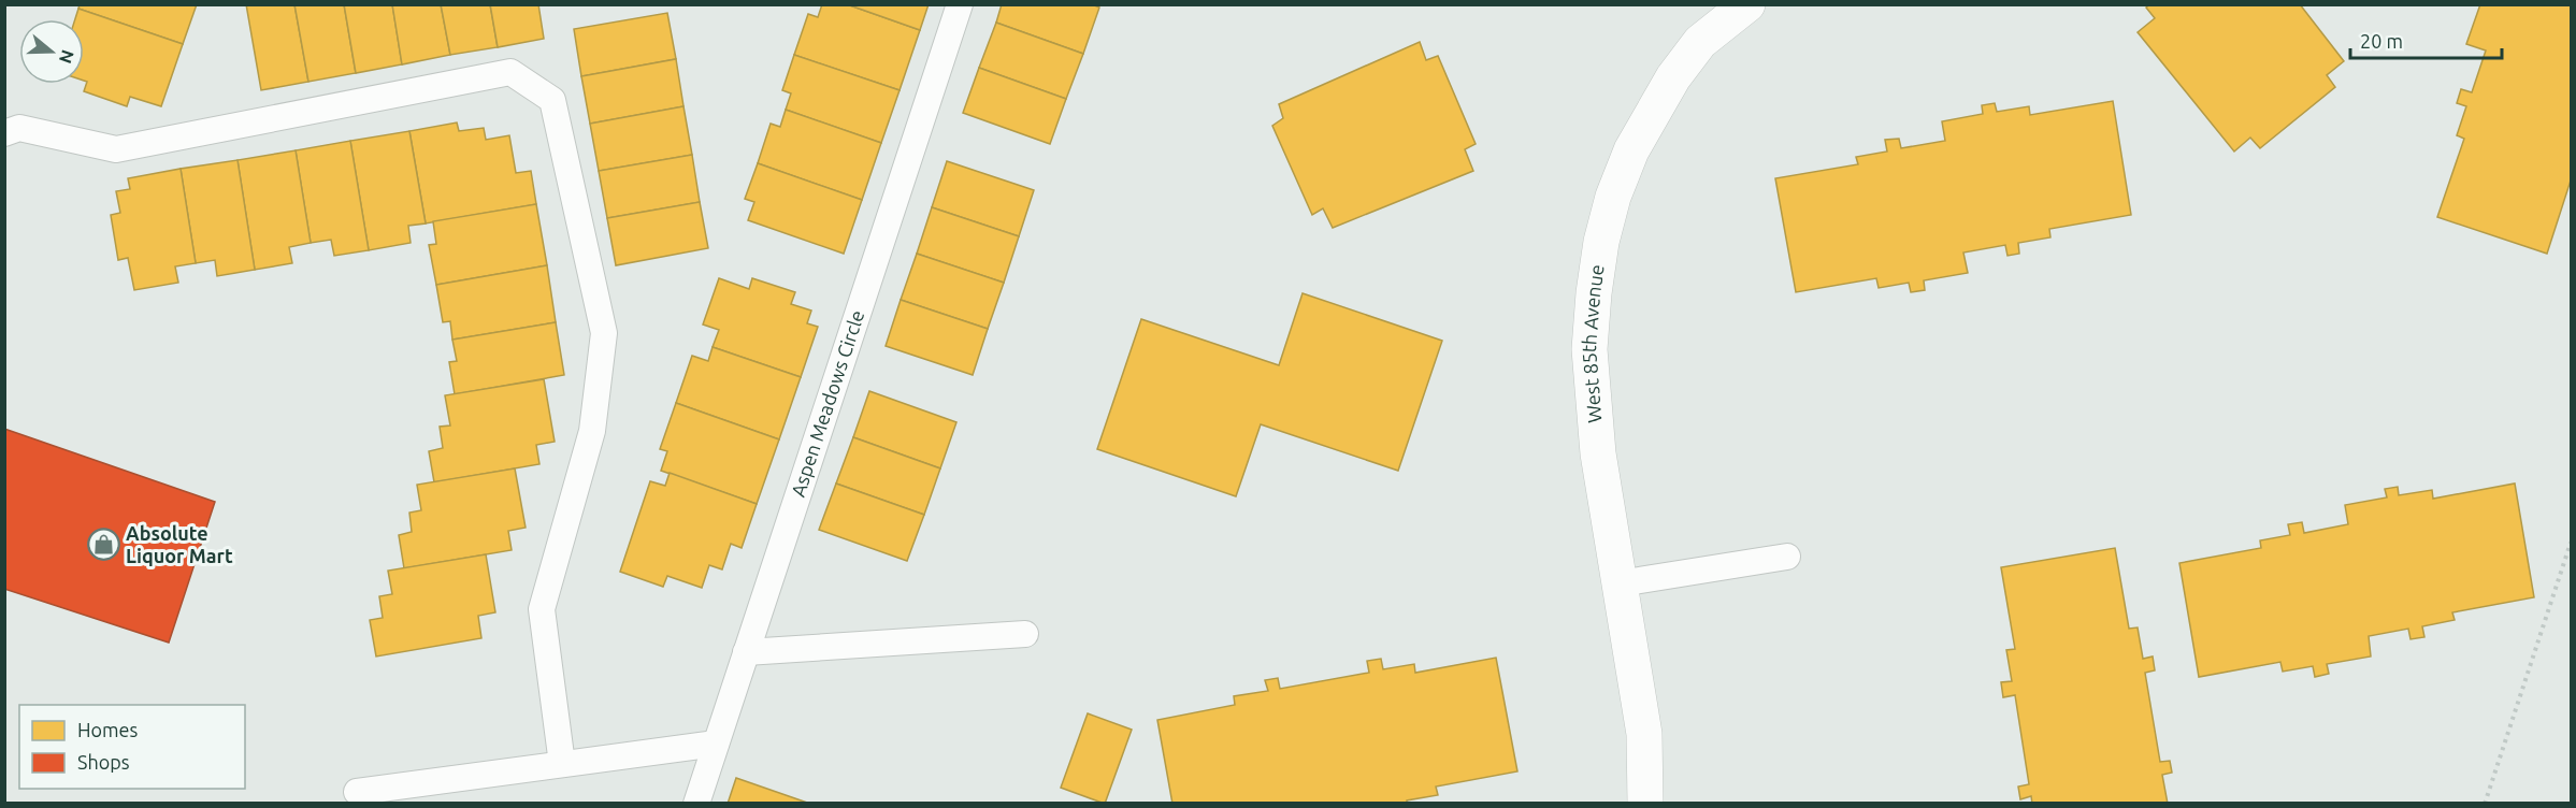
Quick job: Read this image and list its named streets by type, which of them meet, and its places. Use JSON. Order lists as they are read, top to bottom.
{
  "streets": {
    "street": ["West 85th Avenue"],
    "lane": ["Aspen Meadows Circle"]
  },
  "places": {
    "shop": ["Absolute Liquor Mart"]
  },
  "legend": ["Homes", "Shops"],
  "scale_bar": "20 m",
  "north": "right"
}
